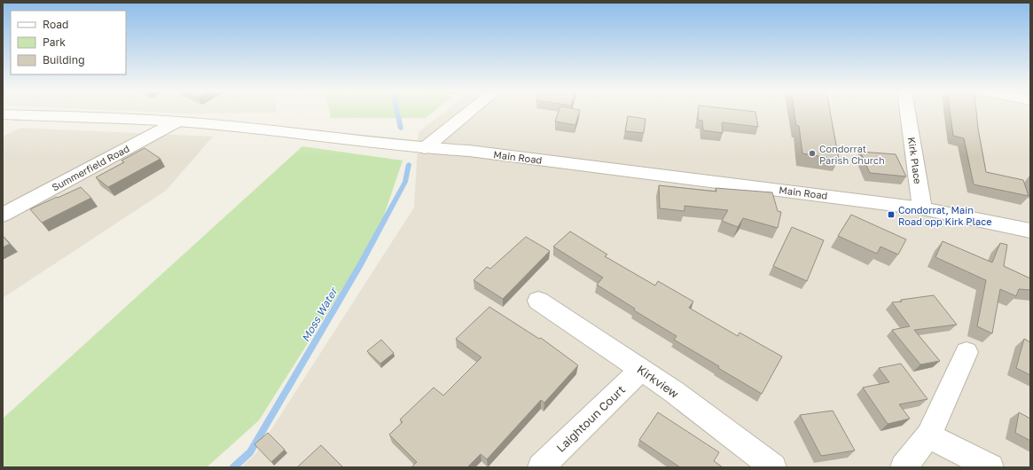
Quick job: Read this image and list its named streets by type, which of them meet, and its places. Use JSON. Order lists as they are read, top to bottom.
{
  "streets": {
    "street": [
      "Main Road",
      "Kirk Place",
      "Summerfield Road",
      "Kirkview",
      "Laightoun Court"
    ]
  },
  "crossings": [
    ["Main Road", "Kirk Place"],
    ["Main Road", "Summerfield Road"],
    ["Kirkview", "Laightoun Court"]
  ],
  "water": ["Moss Water"],
  "places": {
    "other": ["Condorrat Parish Church"],
    "transit": ["Condorrat, Main Road opp Kirk Place"]
  },
  "legend": ["Road", "Park", "Building"]
}
